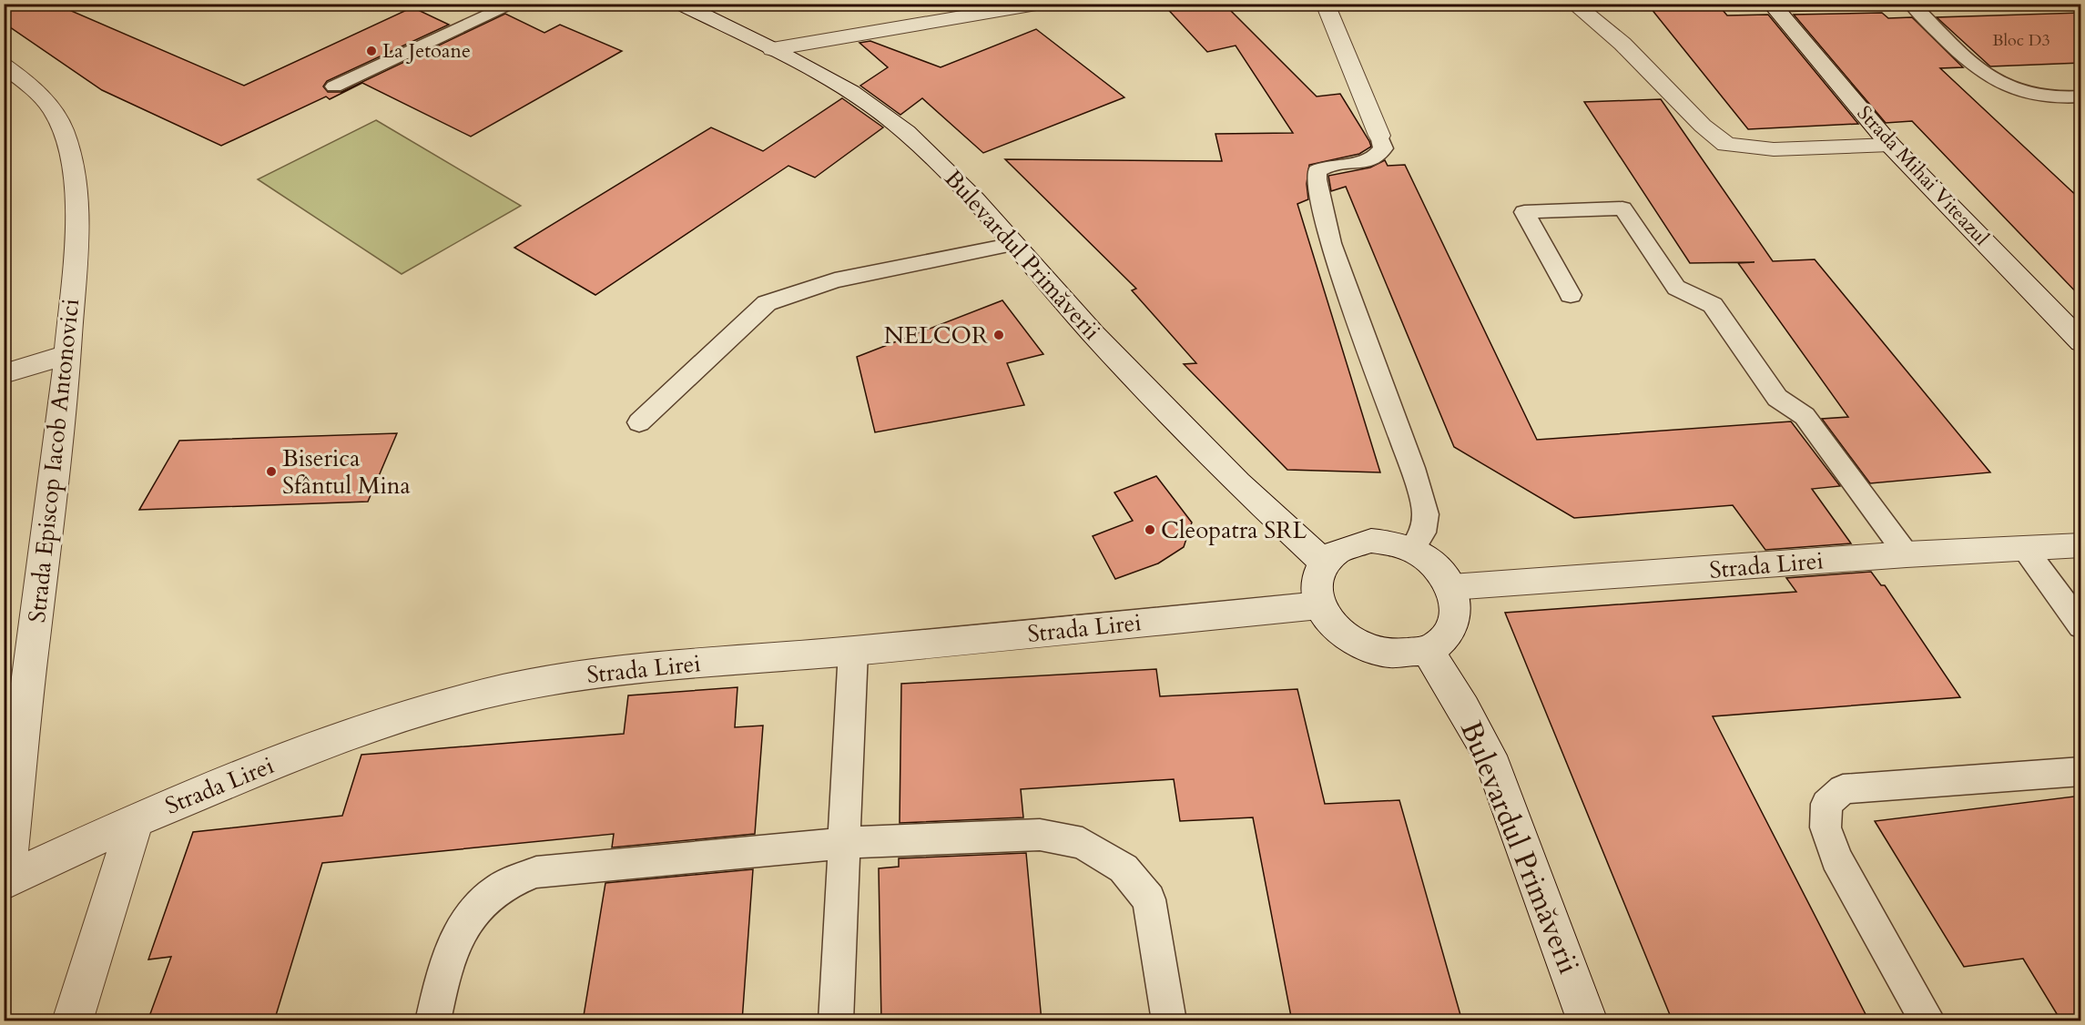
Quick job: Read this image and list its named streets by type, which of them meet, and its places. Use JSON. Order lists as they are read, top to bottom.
{
  "streets": {
    "street": [
      "Strada Mihai Viteazul",
      "Bulevardul Primăverii",
      "Strada Episcop Iacob Antonovici",
      "Strada Lirei"
    ]
  },
  "crossings": [
    ["Bulevardul Primăverii", "Strada Lirei"],
    ["Strada Episcop Iacob Antonovici", "Strada Lirei"]
  ],
  "places": [
    "La Jetoane",
    "NELCOR",
    "Biserica Sfântul Mina",
    "Cleopatra SRL"
  ],
  "house_numbers": ["Bloc D3"]
}
